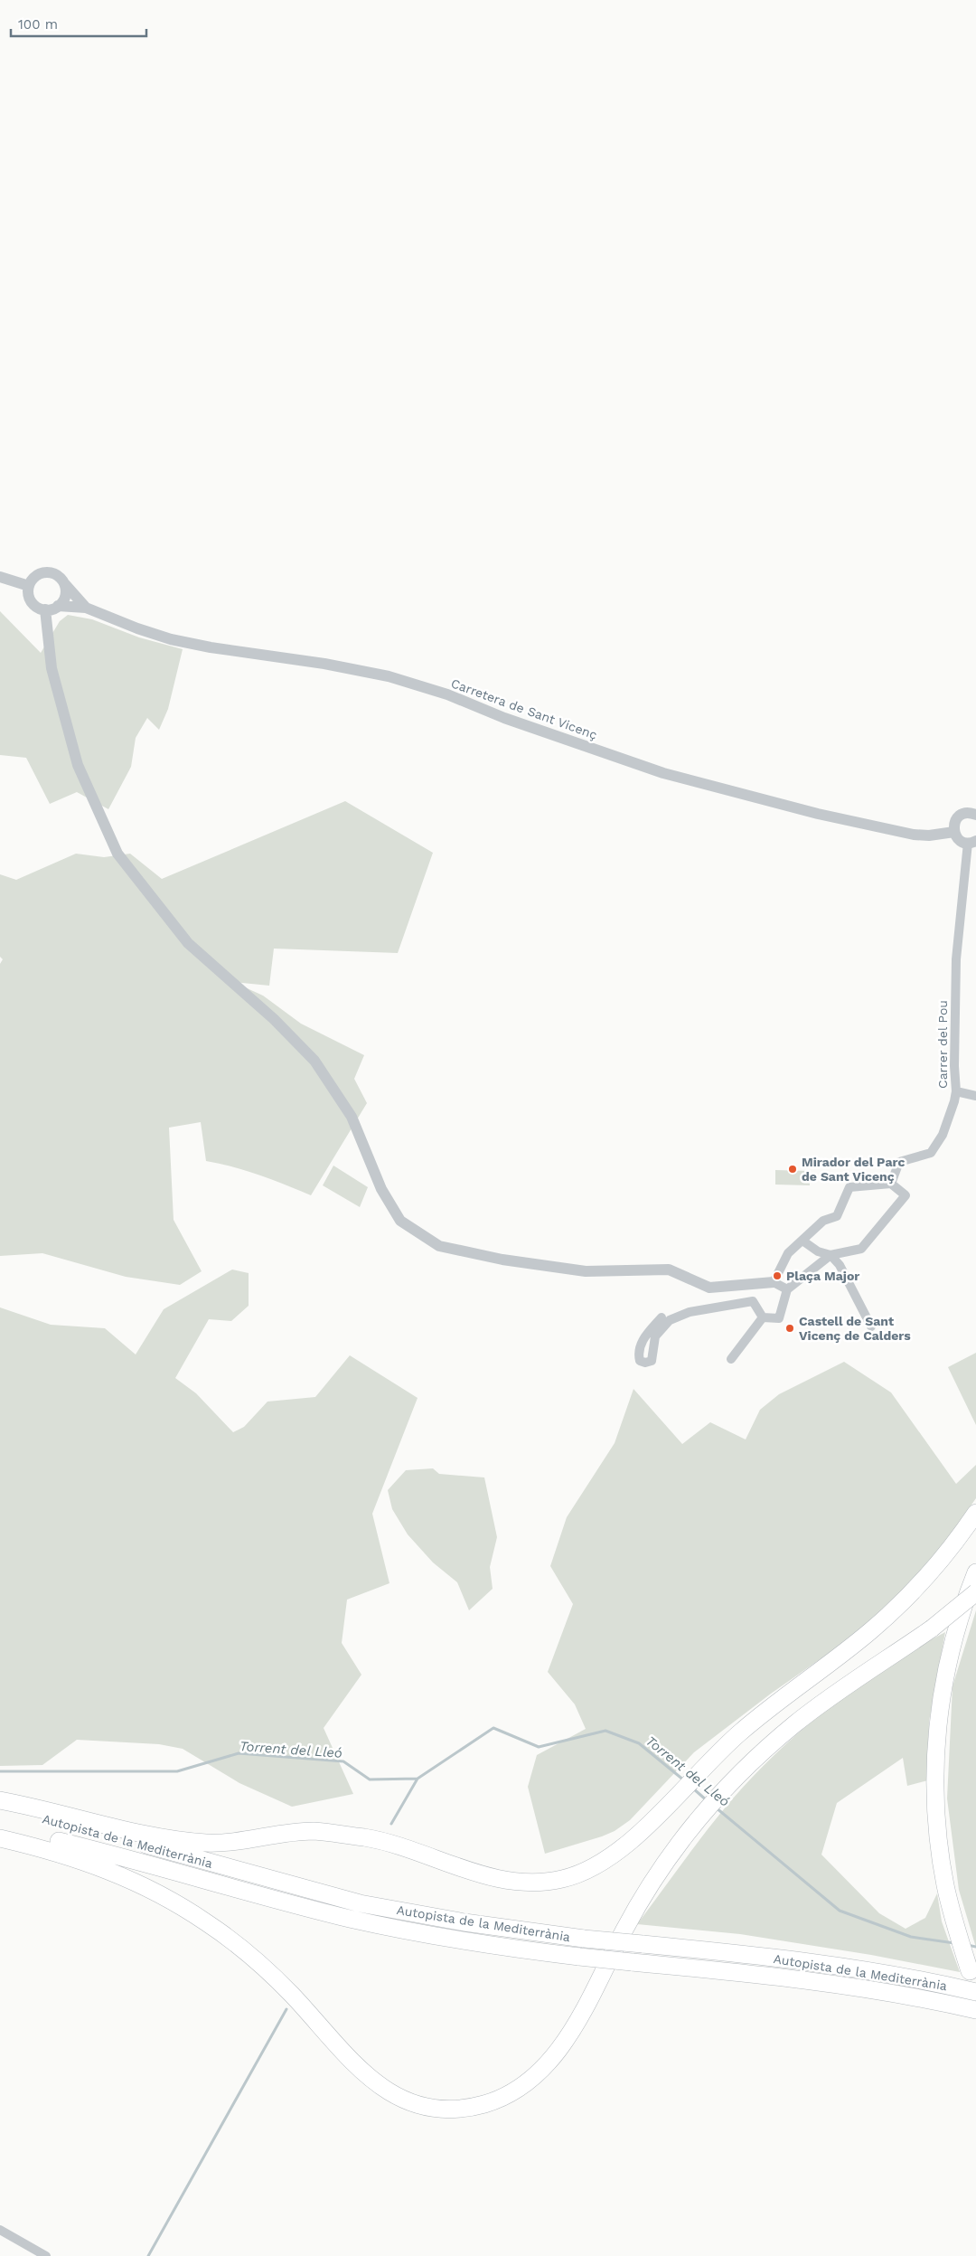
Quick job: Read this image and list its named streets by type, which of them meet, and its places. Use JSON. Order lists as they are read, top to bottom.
{
  "streets": {
    "highway": ["Autopista de la Mediterrània"],
    "street": ["Carretera de Sant Vicenç", "Carrer del Pou"]
  },
  "water": ["Torrent del Lleó"],
  "places": ["Mirador del Parc de Sant Vicenç", "Plaça Major", "Castell de Sant Vicenç de Calders"],
  "scale_bar": "100 m"
}
